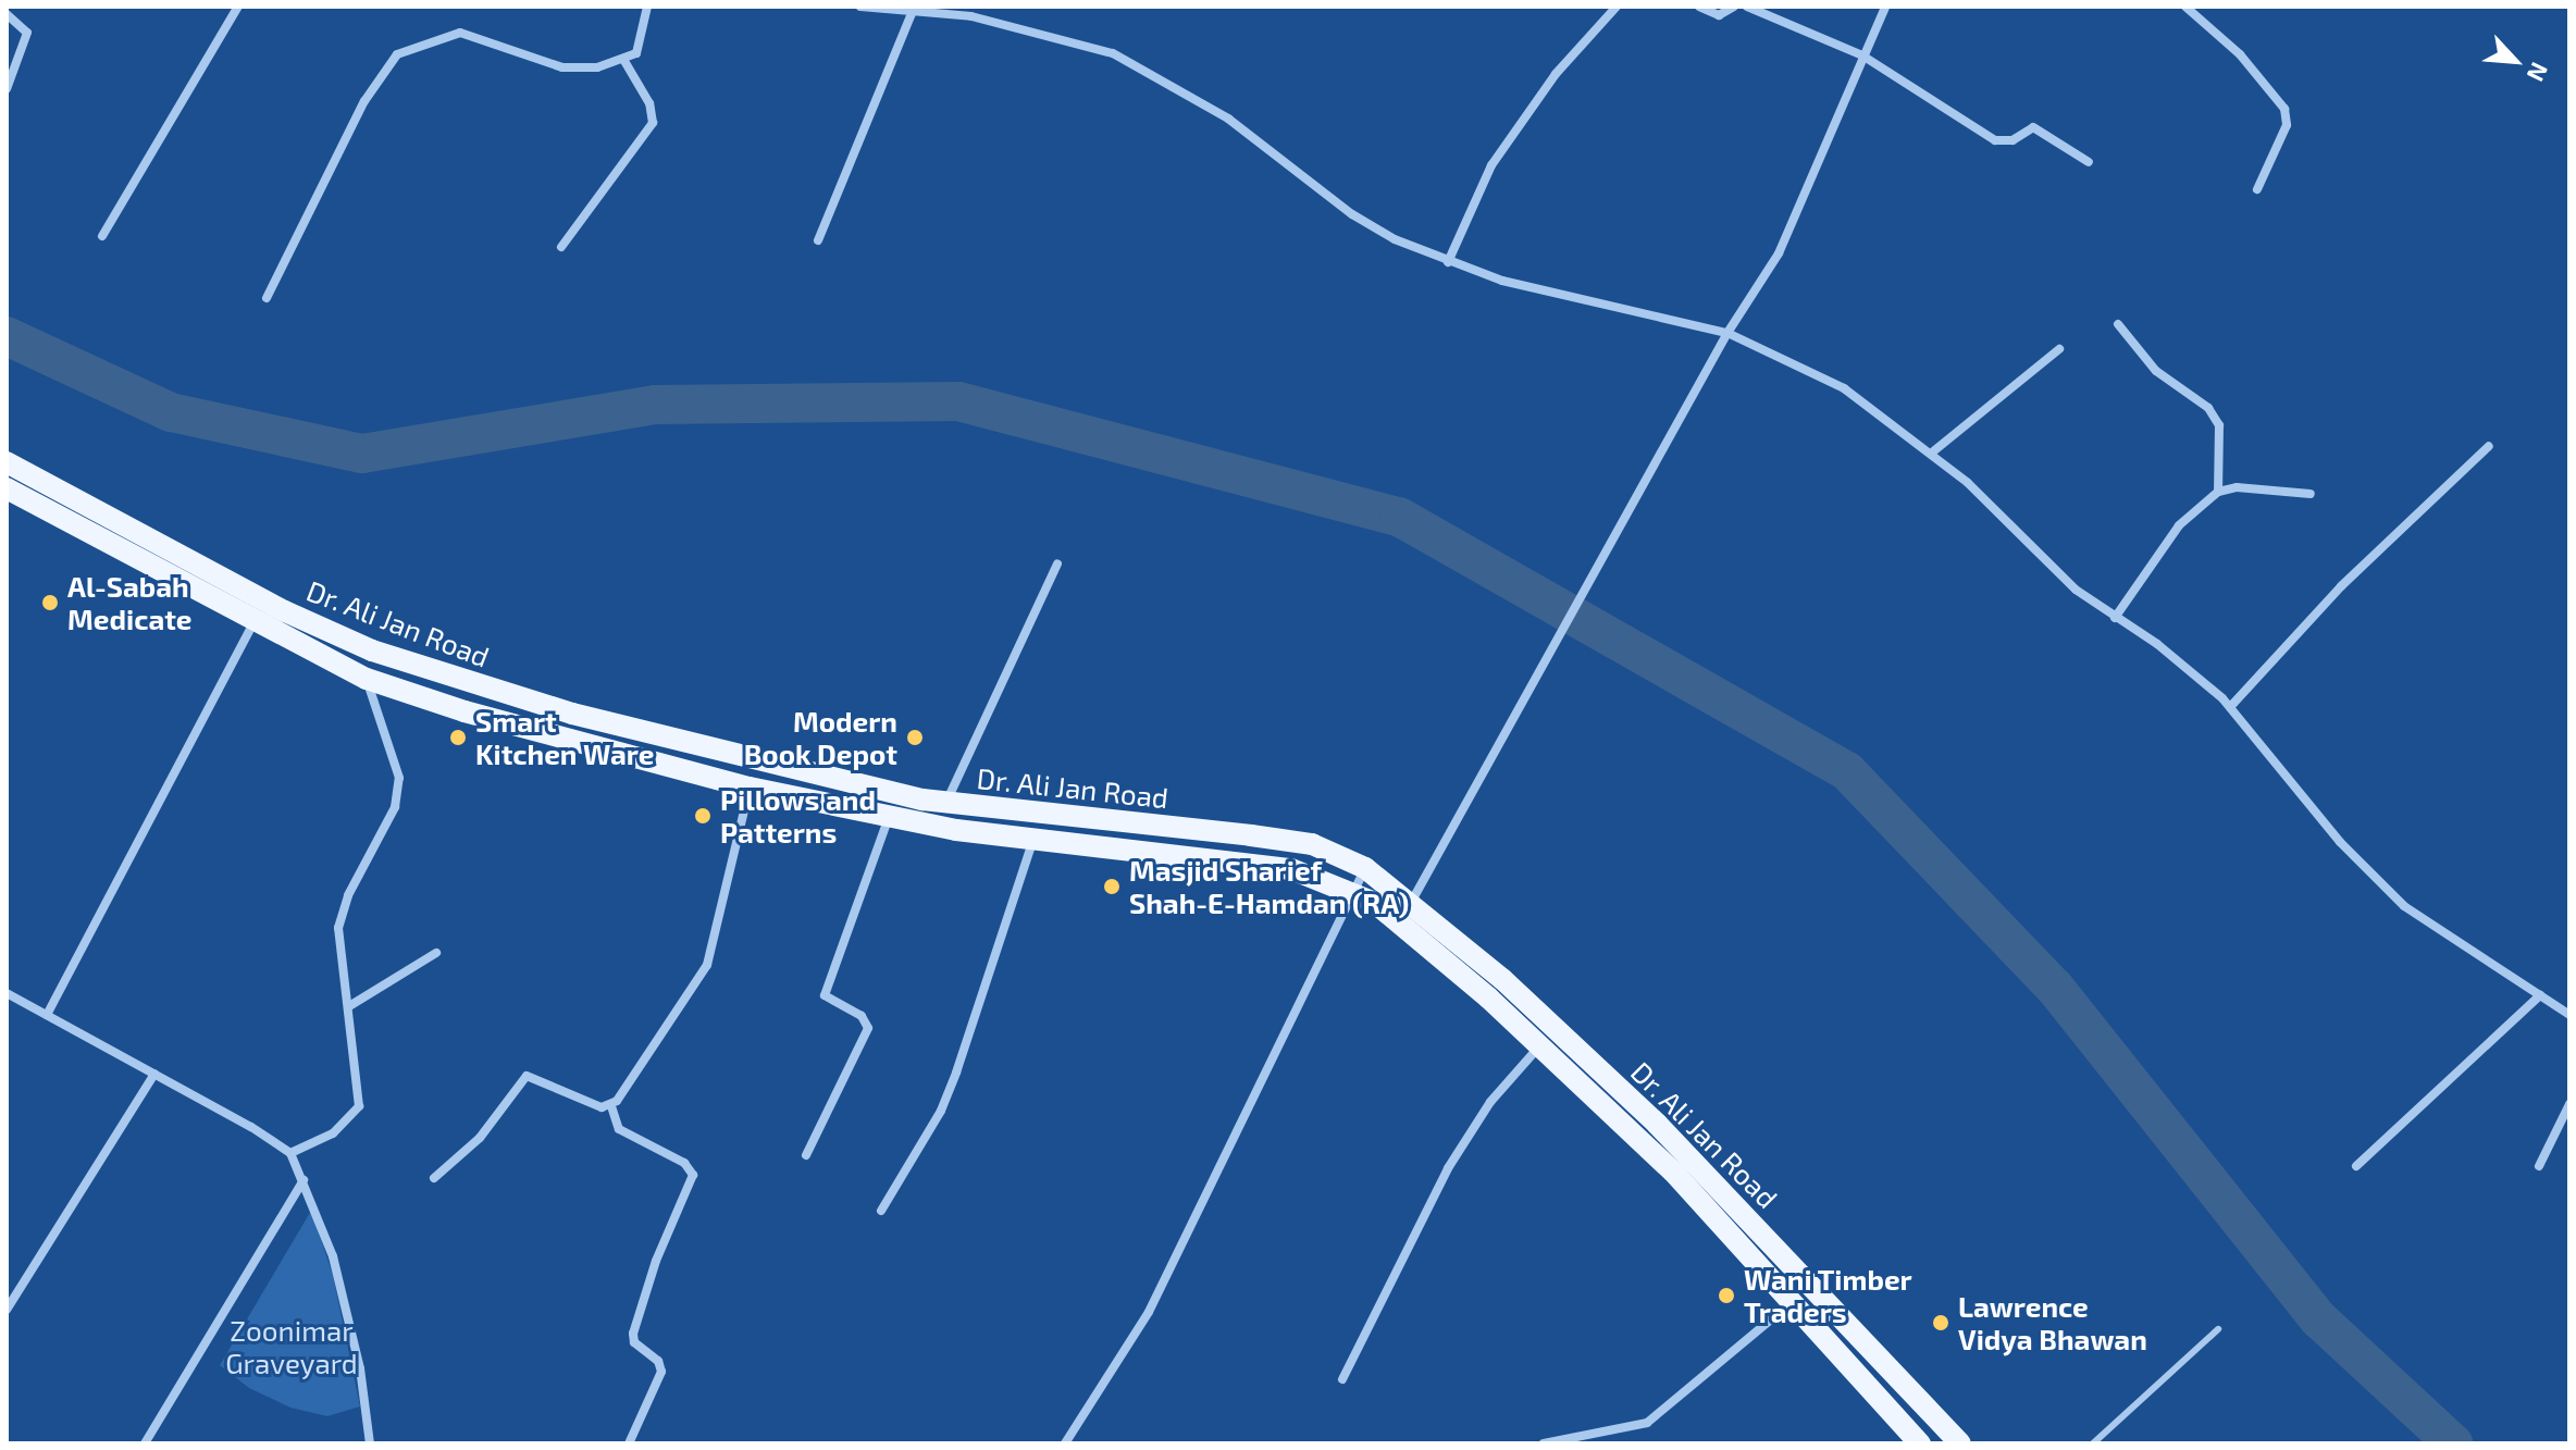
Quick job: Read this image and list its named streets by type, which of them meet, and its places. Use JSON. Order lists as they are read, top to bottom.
{
  "streets": {
    "main road": ["Dr. Ali Jan Road"]
  },
  "parks": ["Zoonimar Graveyard"],
  "places": [
    "Al-Sabah Medicate",
    "Smart Kitchen Ware",
    "Modern Book Depot",
    "Pillows and Patterns",
    "Masjid Sharief Shah-E-Hamdan (RA)",
    "Wani Timber Traders",
    "Lawrence Vidya Bhawan"
  ],
  "north": "bottom right"
}
